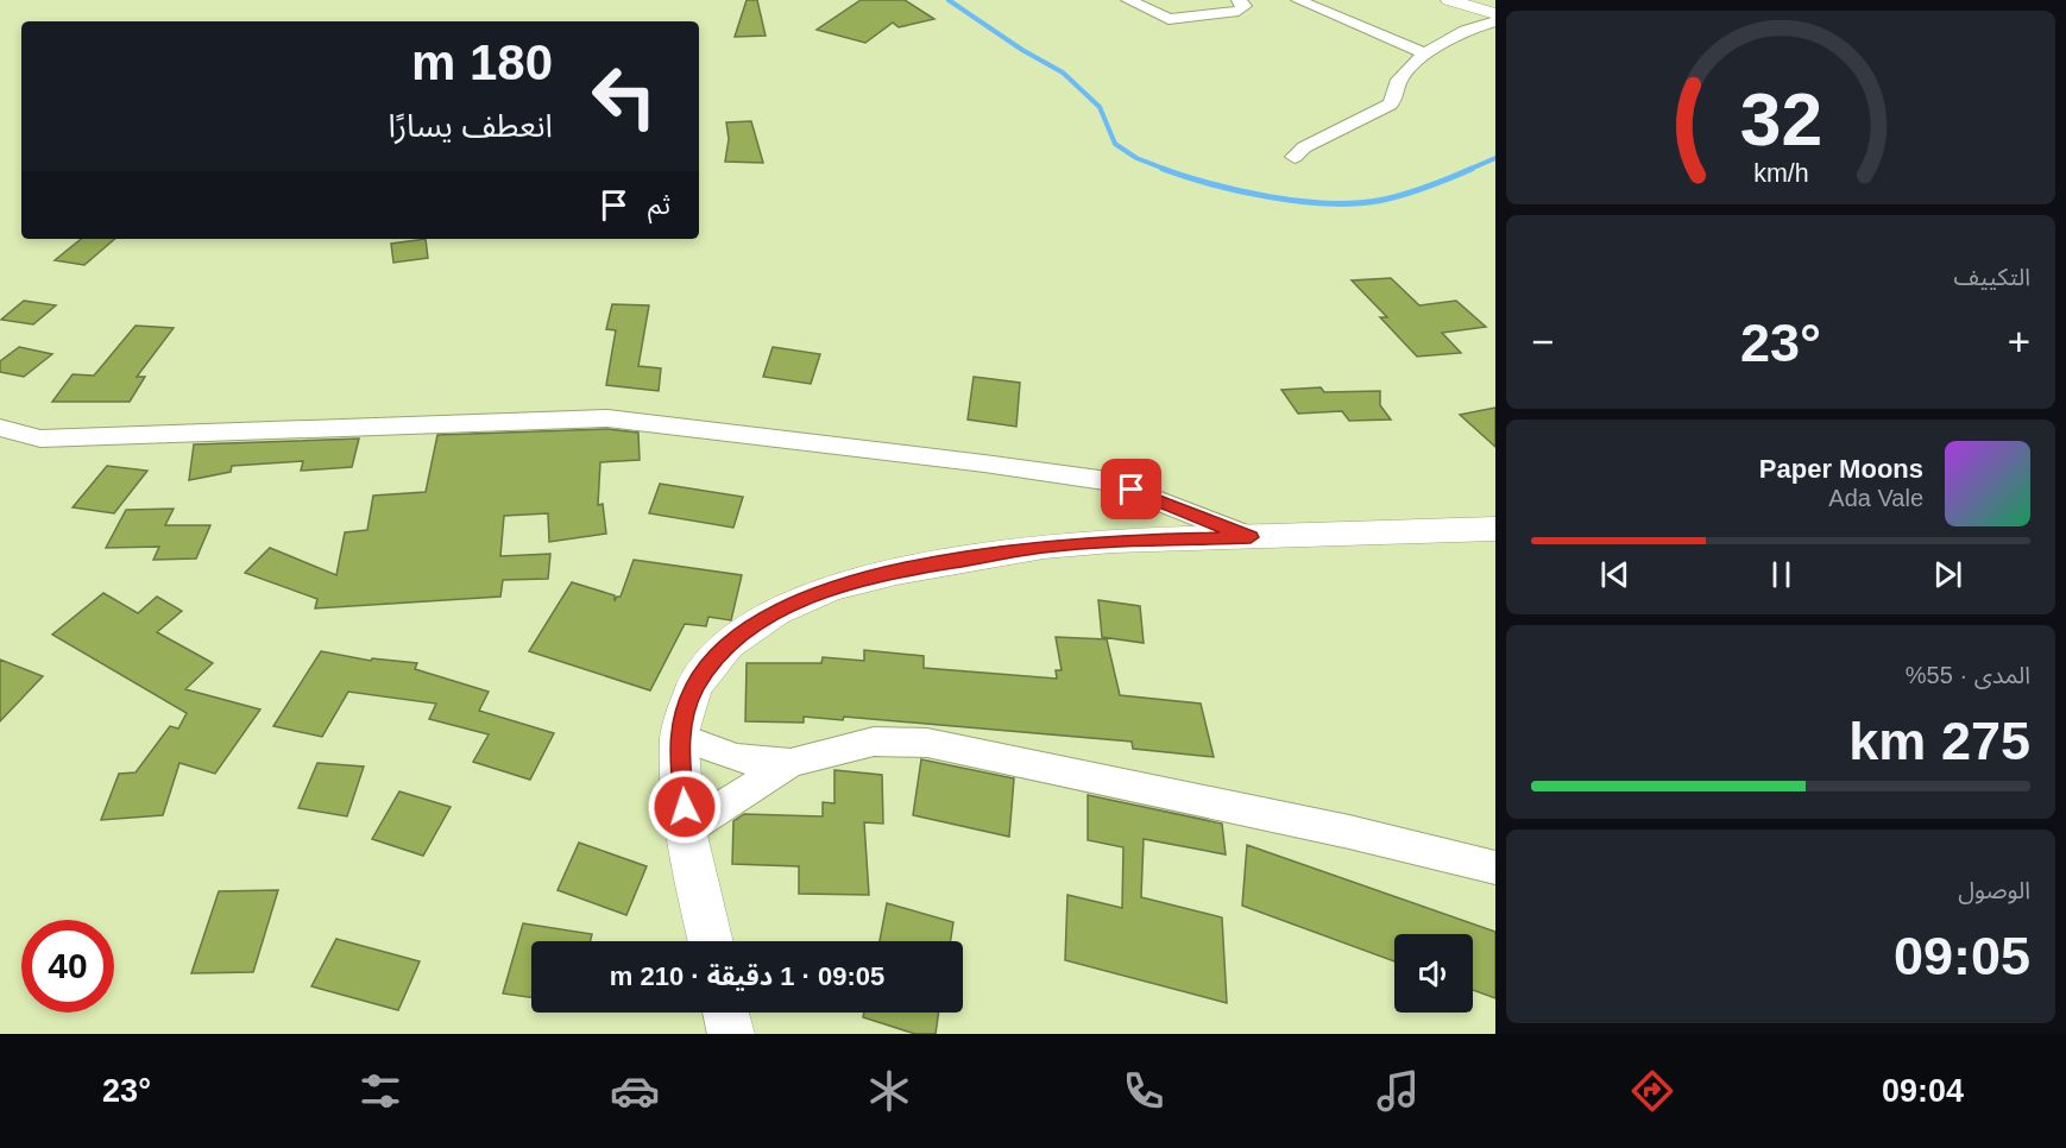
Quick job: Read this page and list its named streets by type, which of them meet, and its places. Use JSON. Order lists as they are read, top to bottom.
{
  "page": {
    "turn": ["180 m", "انعطف يسارًا"],
    "then": "ثم",
    "tile": [
      "التكييف",
      ["المدى · 55%", "275 km"],
      ["الوصول", "09:05"]
    ],
    "heat": ["−", "23°", "+"],
    "song": ["Paper Moons", "Ada Vale"],
    "limit": "40",
    "trip": "09:05 · 1 دقيقة · 210 m",
    "tabs": ["09:04", "23°"],
    "gauge": ["32", "km/h"]
  }
}
